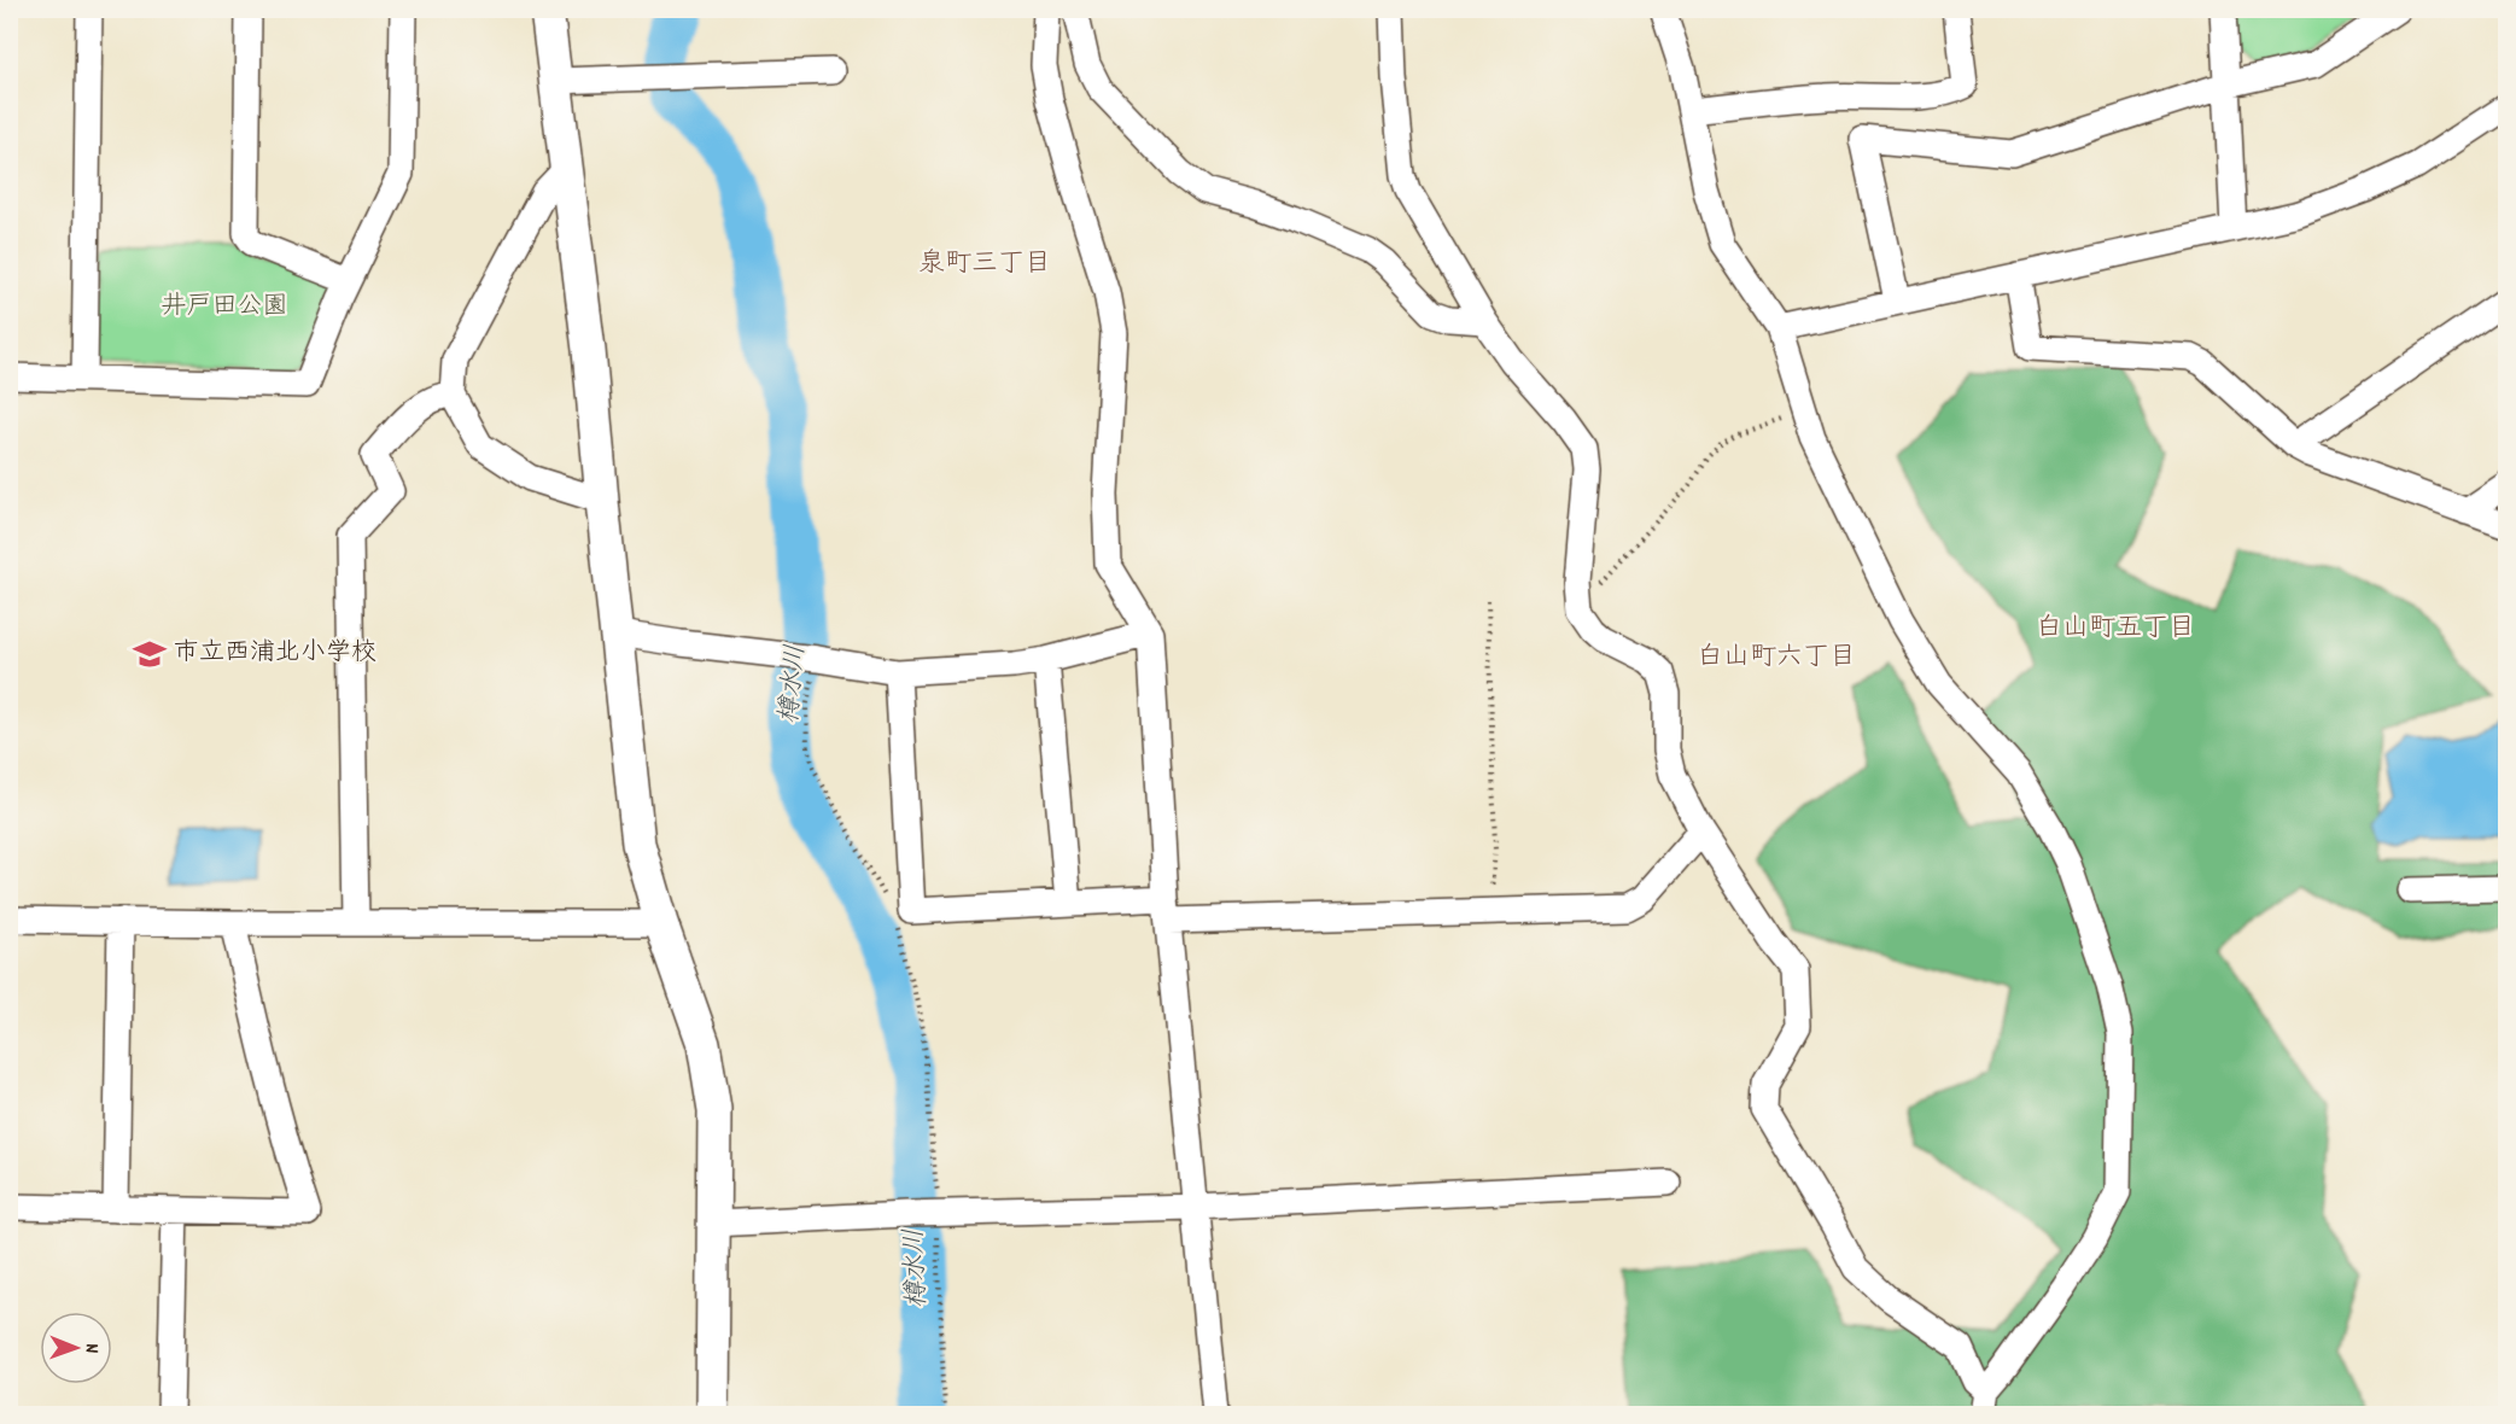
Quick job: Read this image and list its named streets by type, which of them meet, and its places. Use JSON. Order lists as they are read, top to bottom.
{
  "districts": ["泉町三丁目", "白山町五丁目", "白山町六丁目"],
  "water": ["樽水川"],
  "parks": ["井戸田公園"],
  "places": {
    "school or university": ["市立西浦北小学校"]
  },
  "north": "right"
}
